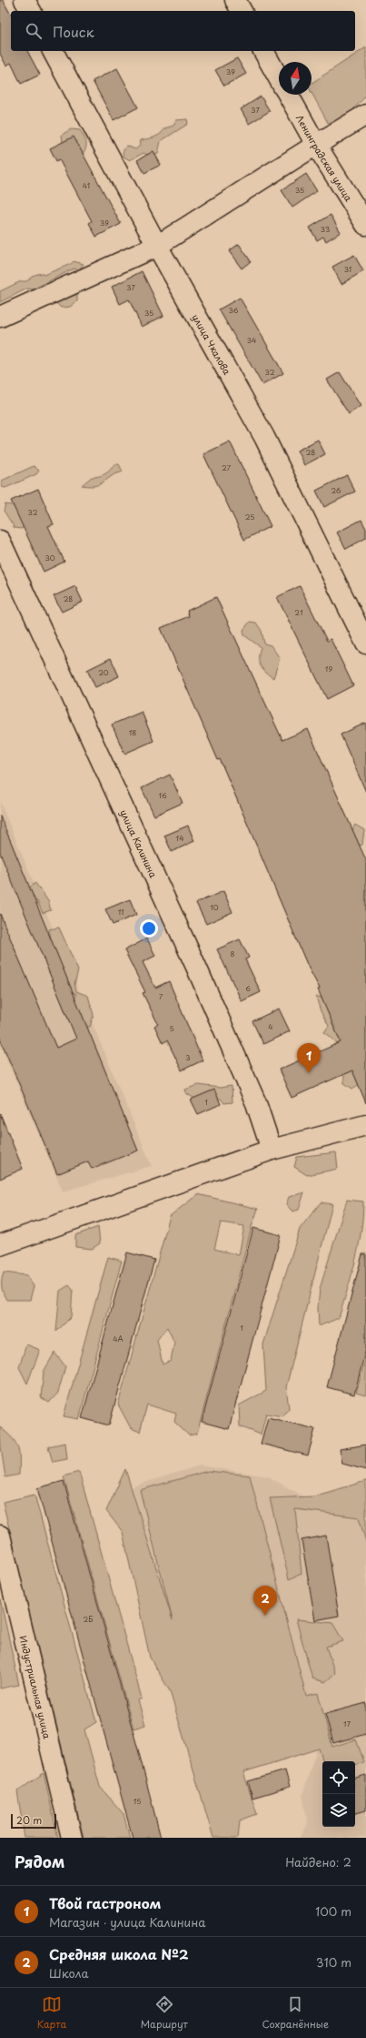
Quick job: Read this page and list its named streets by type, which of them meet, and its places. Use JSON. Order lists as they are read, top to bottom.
{
  "streets": {
    "street": [
      "Ленинградская улица",
      "улица Чкалова",
      "улица Калинина",
      "Индустриальная улица"
    ]
  },
  "house_numbers": [
    "39",
    "37",
    "41",
    "35",
    "39",
    "33",
    "31",
    "37",
    "36",
    "35",
    "34",
    "32",
    "28",
    "27",
    "26",
    "32",
    "25",
    "30",
    "28",
    "21",
    "19",
    "20",
    "18",
    "16",
    "14",
    "10",
    "11",
    "8",
    "6",
    "7",
    "4",
    "5",
    "3",
    "1",
    "1",
    "4А",
    "2Б",
    "17",
    "15"
  ],
  "scale_bar": "20 m",
  "north": "top",
  "page": {
    "search": "Поиск",
    "pins": ["1", "2"],
    "scale": "20 m",
    "heading": ["Рядом", "Найдено: 2"],
    "list": [
      {
        "mark": "1",
        "name": "Твой гастроном",
        "note": "Магазин · улица Калинина",
        "value": "100 m"
      },
      {
        "mark": "2",
        "name": "Средняя школа №2",
        "note": "Школа",
        "value": "310 m"
      }
    ],
    "nav": ["Карта", "Маршрут", "Сохранённые"]
  }
}
